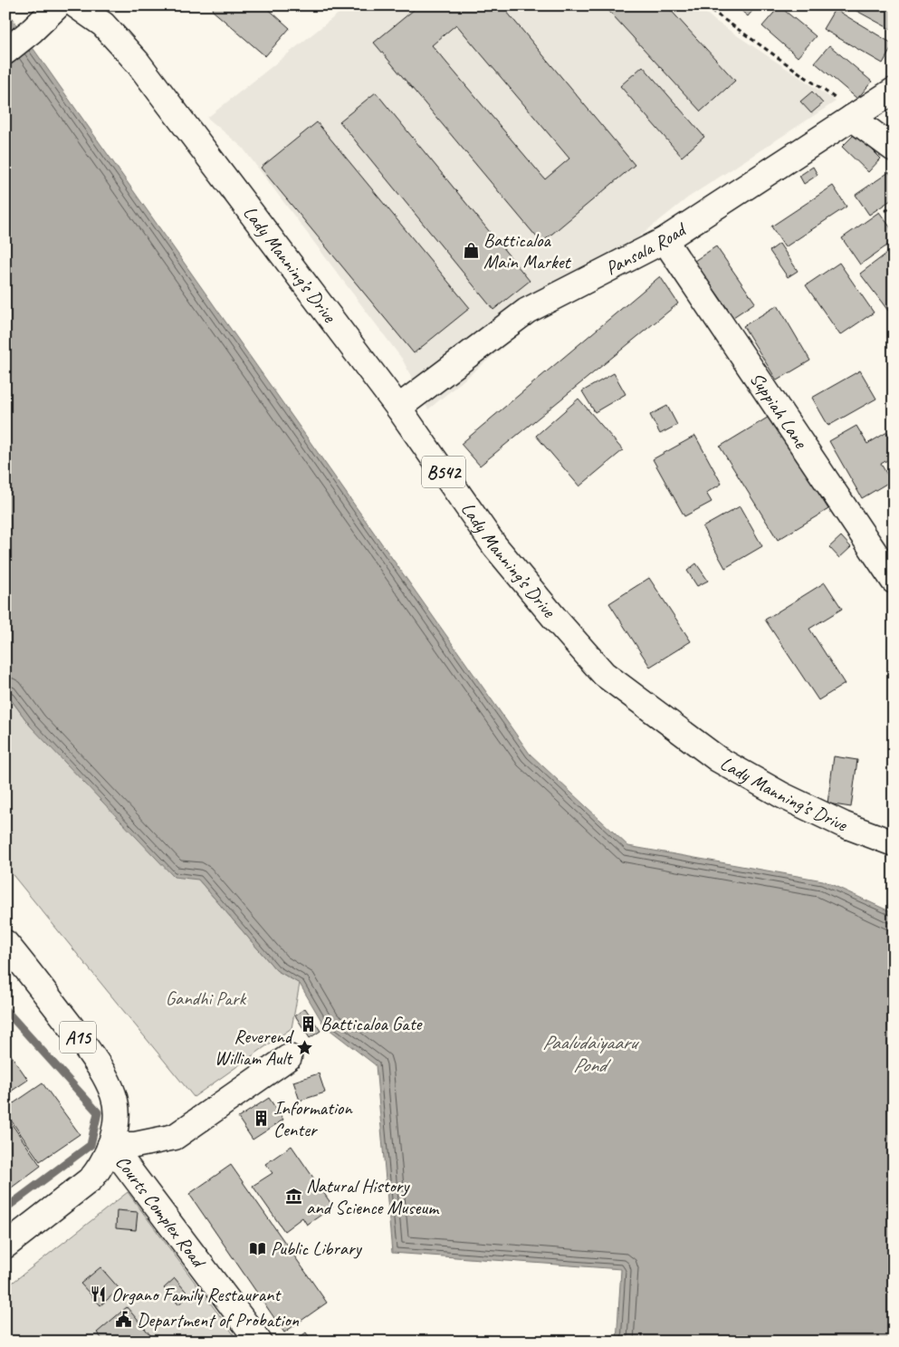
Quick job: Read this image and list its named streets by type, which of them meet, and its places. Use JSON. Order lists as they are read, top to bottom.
{
  "streets": {
    "main road": [
      "Pansala Road",
      "Lady Manning’s Drive",
      "Suppiah Lane",
      "B542",
      "A15",
      "Courts Complex Road"
    ]
  },
  "crossings": [
    ["Pansala Road", "Lady Manning’s Drive"],
    ["Pansala Road", "Suppiah Lane"],
    ["A15", "Courts Complex Road"]
  ],
  "water": ["Paaludaiyaaru Pond"],
  "parks": ["Gandhi Park"],
  "places": {
    "shop": ["Batticaloa Main Market"],
    "building": ["Batticaloa Gate", "Information Center"],
    "place": ["Reverend William Ault"],
    "museum": ["Natural History and Science Museum"],
    "library": ["Public Library"],
    "restaurant": ["Organo Family Restaurant"],
    "public building": ["Department of Probation"]
  }
}
